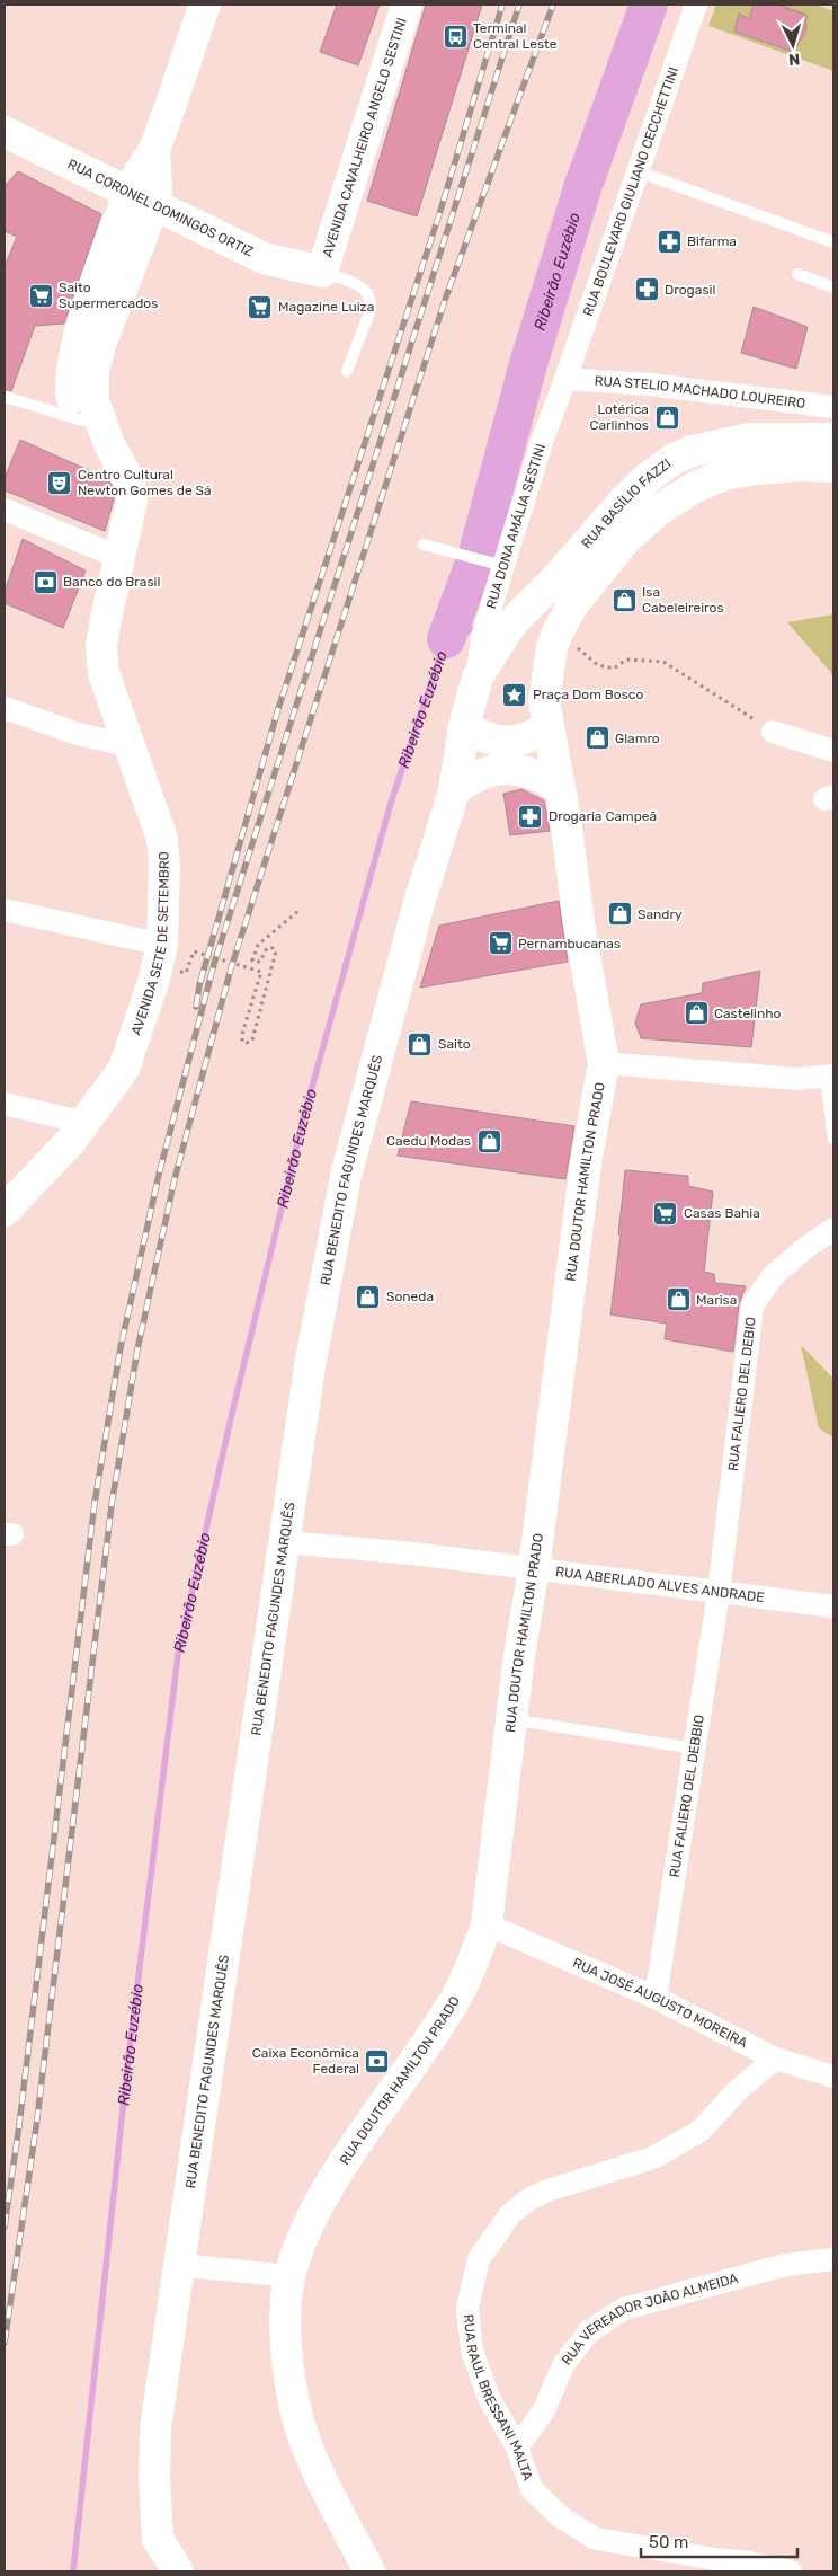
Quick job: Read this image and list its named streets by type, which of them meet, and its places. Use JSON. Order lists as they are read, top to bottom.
{
  "streets": {
    "main road": [
      "AVENIDA CAVALHEIRO ANGELO SESTINI",
      "RUA CORONEL DOMINGOS ORTIZ",
      "RUA BASÍLIO FAZZI",
      "AVENIDA SETE DE SETEMBRO",
      "RUA BENEDITO FAGUNDES MARQUÊS",
      "RUA DOUTOR HAMILTON PRADO"
    ],
    "street": [
      "RUA BOULEVARD GIULIANO CECCHETTINI",
      "RUA STELIO MACHADO LOUREIRO",
      "RUA DONA AMÁLIA SESTINI",
      "RUA FALIERO DEL DEBIO",
      "RUA ABERLADO ALVES ANDRADE",
      "RUA FALIERO DEL DEBBIO",
      "RUA JOSÉ AUGUSTO MOREIRA",
      "RUA VEREADOR JOÃO ALMEIDA",
      "RUA RAUL BRESSANI MALTA"
    ]
  },
  "crossings": [
    ["AVENIDA CAVALHEIRO ANGELO SESTINI", "RUA CORONEL DOMINGOS ORTIZ"],
    ["RUA BOULEVARD GIULIANO CECCHETTINI", "RUA STELIO MACHADO LOUREIRO"],
    ["RUA BOULEVARD GIULIANO CECCHETTINI", "RUA DONA AMÁLIA SESTINI"],
    ["RUA CORONEL DOMINGOS ORTIZ", "AVENIDA SETE DE SETEMBRO"],
    ["RUA STELIO MACHADO LOUREIRO", "RUA DONA AMÁLIA SESTINI"],
    ["RUA BASÍLIO FAZZI", "RUA DONA AMÁLIA SESTINI"],
    ["RUA BASÍLIO FAZZI", "RUA BENEDITO FAGUNDES MARQUÊS"],
    ["RUA BASÍLIO FAZZI", "RUA DOUTOR HAMILTON PRADO"],
    ["RUA DONA AMÁLIA SESTINI", "RUA BENEDITO FAGUNDES MARQUÊS"],
    ["RUA BENEDITO FAGUNDES MARQUÊS", "RUA ABERLADO ALVES ANDRADE"],
    ["RUA DOUTOR HAMILTON PRADO", "RUA ABERLADO ALVES ANDRADE"],
    ["RUA DOUTOR HAMILTON PRADO", "RUA JOSÉ AUGUSTO MOREIRA"],
    ["RUA FALIERO DEL DEBIO", "RUA ABERLADO ALVES ANDRADE"],
    ["RUA FALIERO DEL DEBIO", "RUA FALIERO DEL DEBBIO"],
    ["RUA ABERLADO ALVES ANDRADE", "RUA FALIERO DEL DEBBIO"],
    ["RUA FALIERO DEL DEBBIO", "RUA JOSÉ AUGUSTO MOREIRA"],
    ["RUA JOSÉ AUGUSTO MOREIRA", "RUA RAUL BRESSANI MALTA"],
    ["RUA VEREADOR JOÃO ALMEIDA", "RUA RAUL BRESSANI MALTA"]
  ],
  "water": ["Ribeirão Euzébio"],
  "places": {
    "bus stop": ["Terminal Central Leste"],
    "pharmacy": ["Bifarma", "Drogasil", "Drogaria Campeã"],
    "supermarket": [
      "Saito Supermercados",
      "Magazine Luiza",
      "Pernambucanas",
      "Casas Bahia"
    ],
    "shop": [
      "Lotérica Carlinhos",
      "Isa Cabeleireiros",
      "Glamro",
      "Sandry",
      "Castelinho",
      "Saito",
      "Caedu Modas",
      "Soneda",
      "Marisa"
    ],
    "theatre": ["Centro Cultural Newton Gomes de Sá"],
    "bank": ["Banco do Brasil", "Caixa Econômica Federal"],
    "place": ["Praça Dom Bosco"]
  },
  "scale_bar": "50 m",
  "north": "bottom"
}
